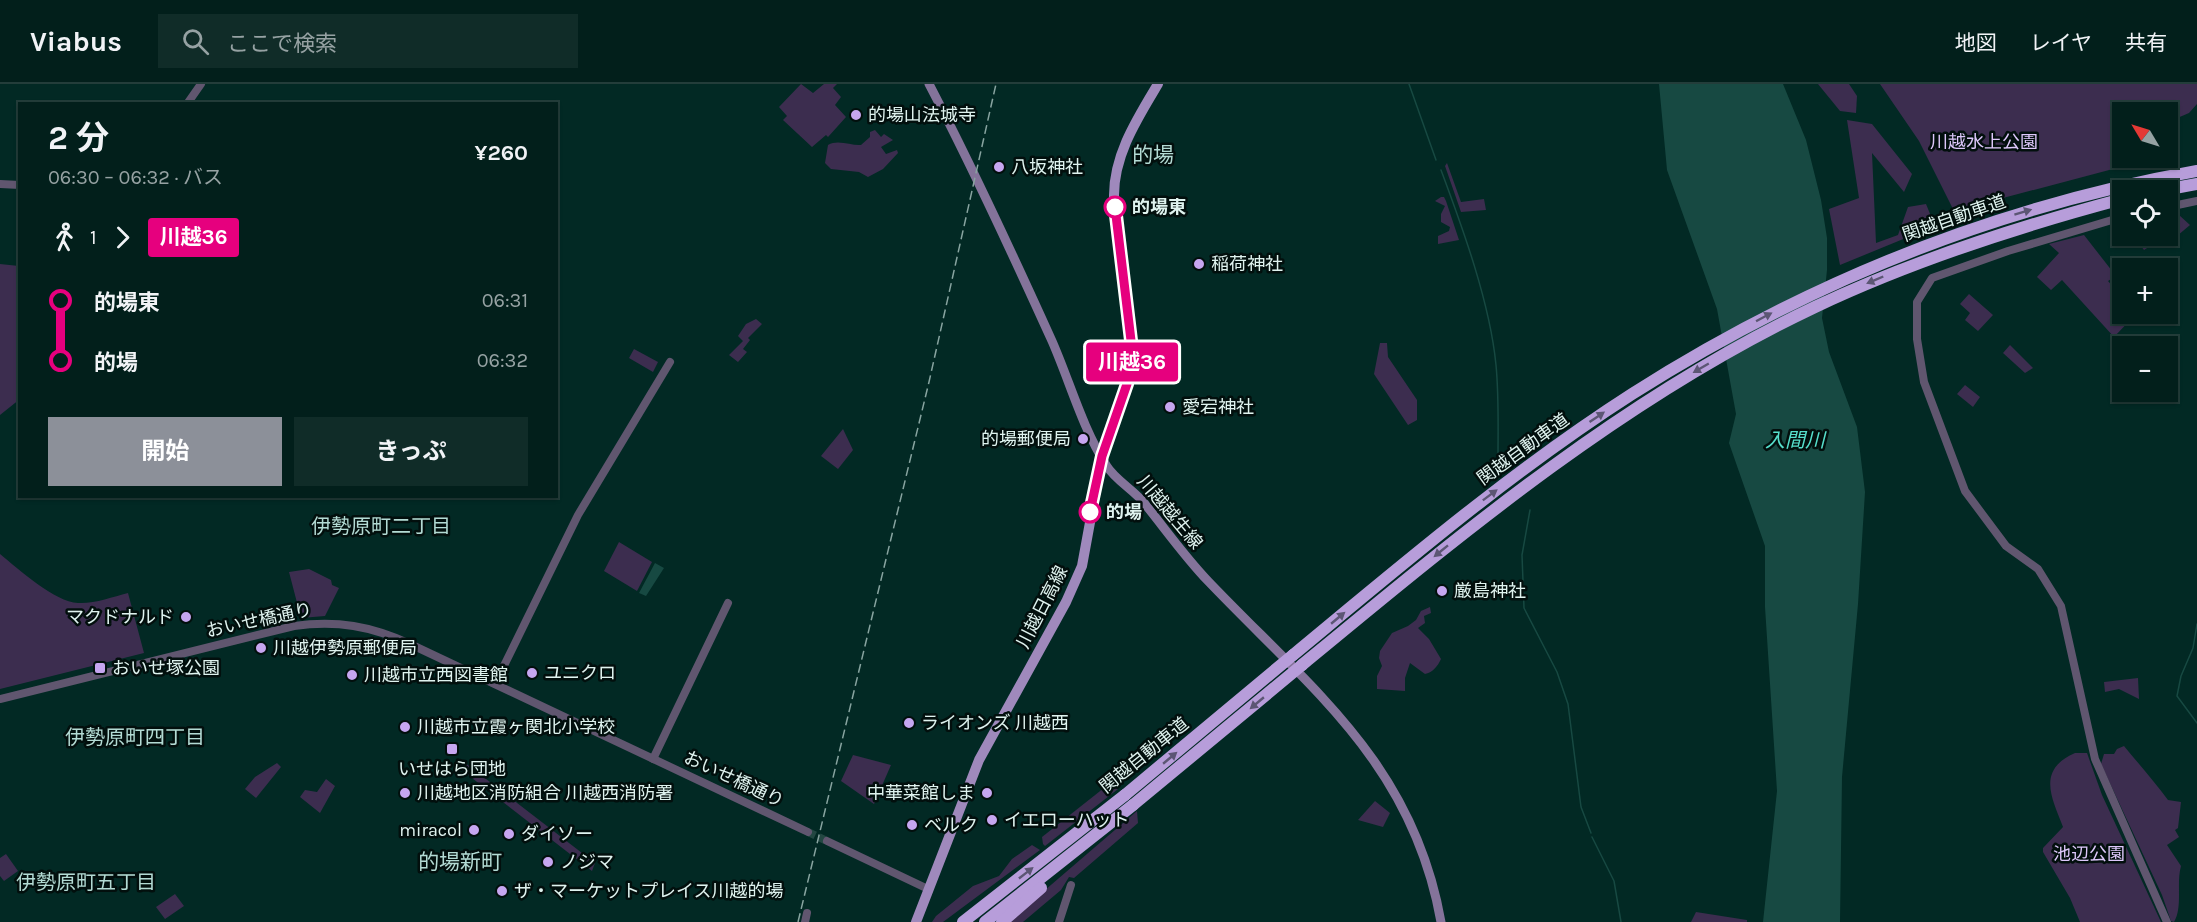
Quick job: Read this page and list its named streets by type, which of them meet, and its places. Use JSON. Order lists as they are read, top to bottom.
{
  "streets": {
    "highway": ["関越自動車道"],
    "main road": ["川越越生線", "川越日高線"],
    "street": ["おいせ橋通り"]
  },
  "crossings": [
    ["川越越生線", "川越日高線"]
  ],
  "districts": [
    "的場",
    "伊勢原町二丁目",
    "伊勢原町四丁目",
    "的場新町",
    "伊勢原町五丁目"
  ],
  "water": ["入間川"],
  "parks": ["川越水上公園", "池辺公園"],
  "places": {
    "other": [
      "的場山法城寺",
      "八坂神社",
      "的場東",
      "稲荷神社",
      "愛宕神社",
      "的場郵便局",
      "的場",
      "厳島神社",
      "マクドナルド",
      "川越伊勢原郵便局",
      "ユニクロ",
      "川越市立西図書館",
      "ライオンズ 川越西",
      "川越市立霞ヶ関北小学校",
      "川越地区消防組合 川越西消防署",
      "中華菜館しま",
      "イエローハット",
      "ベルク",
      "miracol",
      "ダイソー",
      "ノジマ",
      "ザ・マーケットプレイス川越的場"
    ],
    "transit": ["おいせ塚公園", "いせはら団地"]
  },
  "lines": ["bus line 川越36"],
  "north": "top left",
  "page": {
    "header": "Viabus",
    "search": "ここで検索",
    "nav": ["地図", "レイヤ", "共有"],
    "on_map": "川越36",
    "map_buttons": ["+", "−"],
    "heading": ["2 分", "06:30 – 06:32 · バス", "¥260"],
    "legs": ["1", "川越36"],
    "list": [
      {
        "name": "的場東",
        "value": "06:31"
      },
      {
        "name": "的場",
        "value": "06:32"
      }
    ],
    "buttons": ["開始", "きっぷ"]
  }
}
